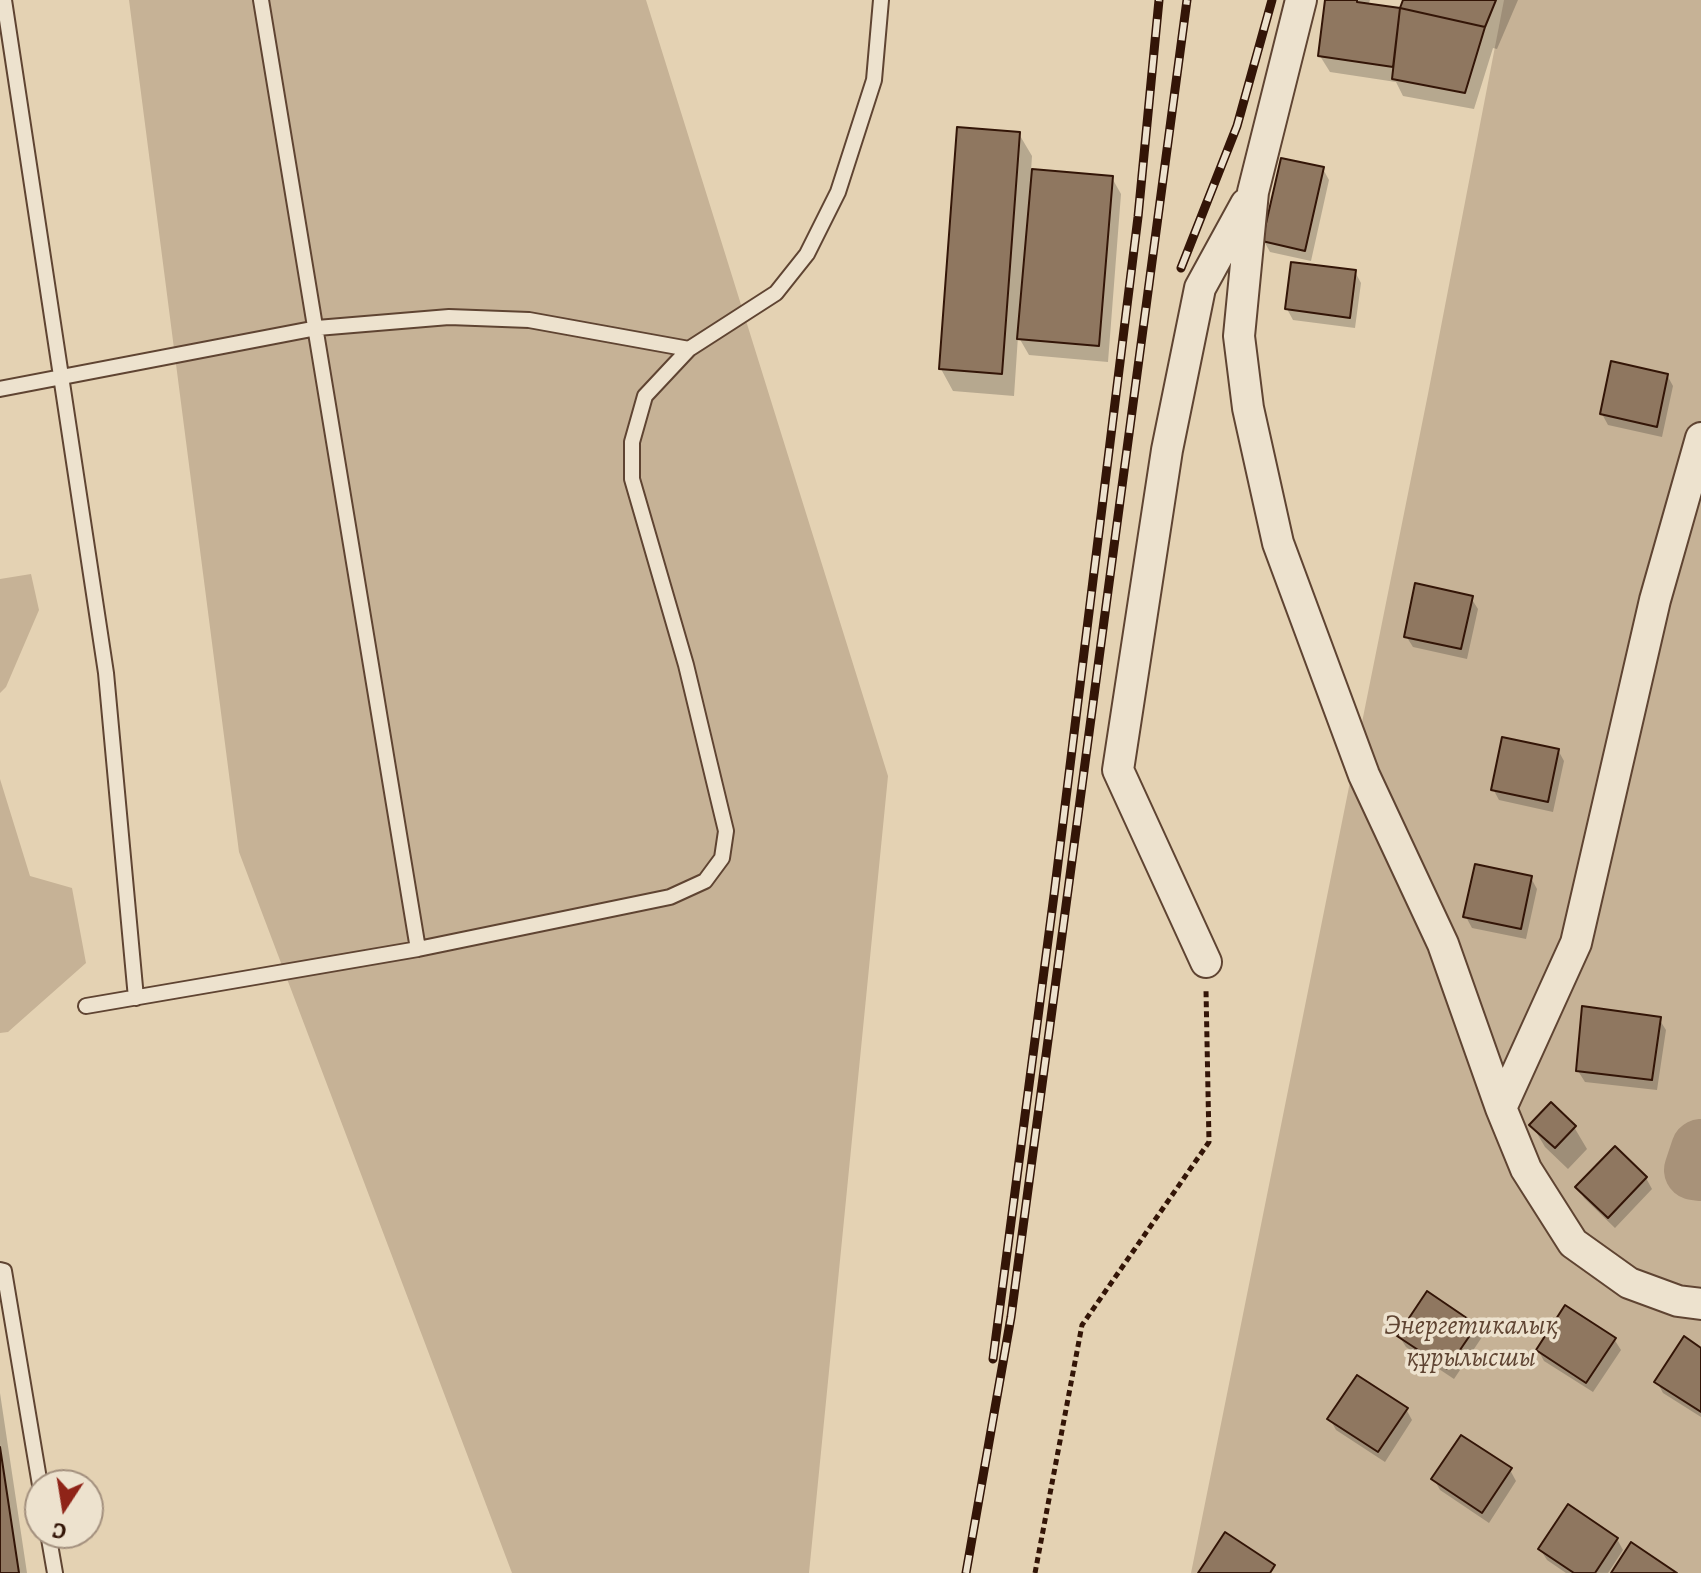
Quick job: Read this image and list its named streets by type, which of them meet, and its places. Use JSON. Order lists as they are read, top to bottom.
{
  "parks": ["Энергетикалық құрылысшы"],
  "north": "bottom"
}
